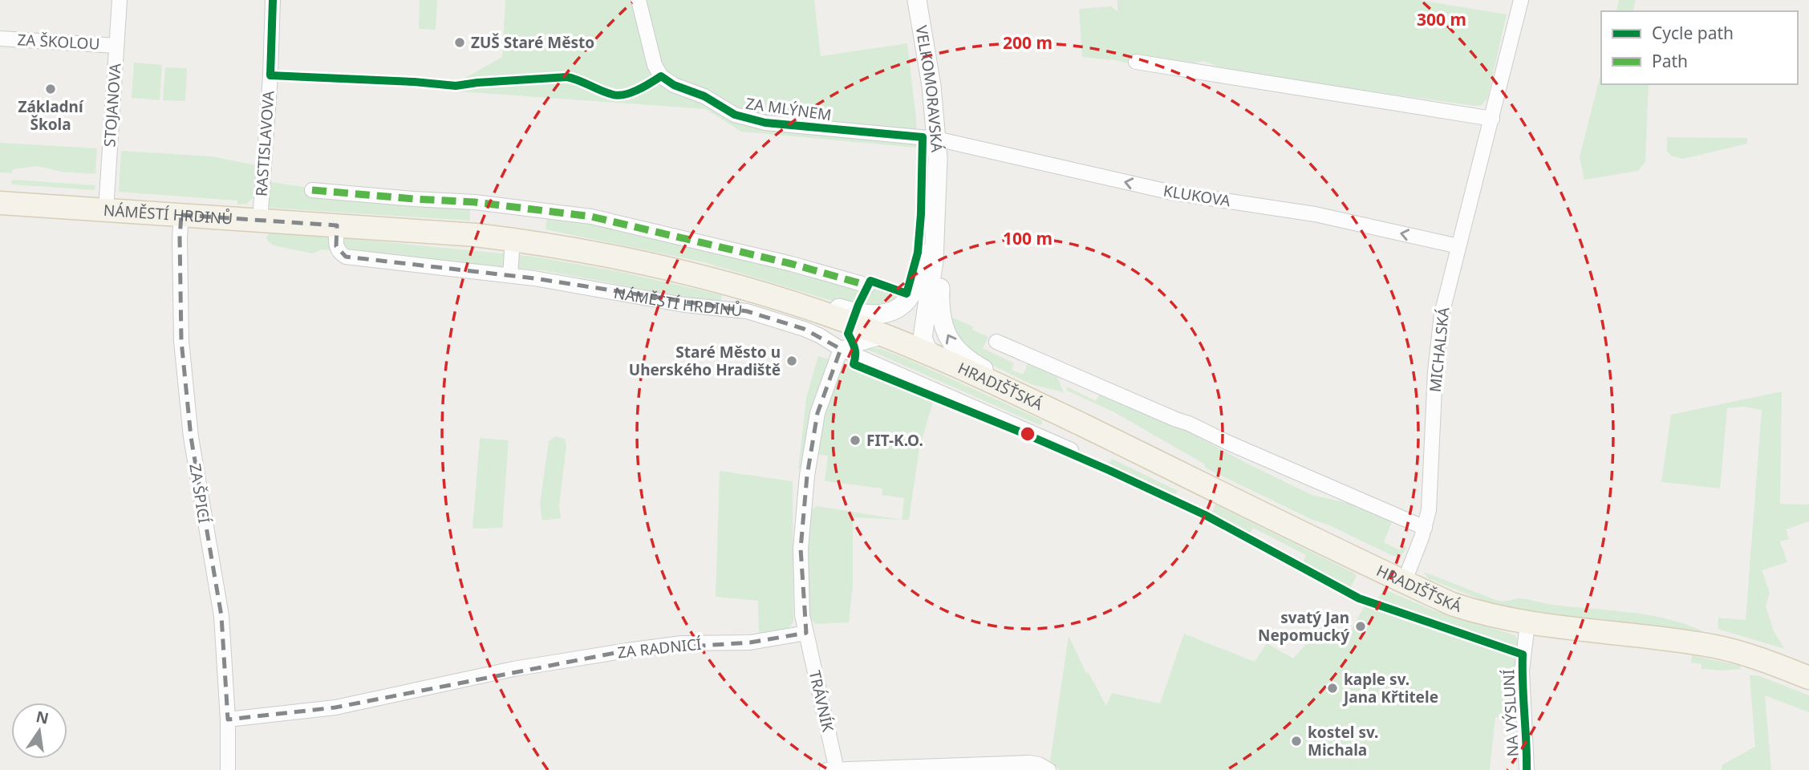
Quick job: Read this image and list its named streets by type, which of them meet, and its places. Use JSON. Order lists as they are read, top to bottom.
{
  "streets": {
    "main road": ["NÁMĚSTÍ HRDINŮ", "HRADIŠŤSKÁ"],
    "street": [
      "ZA ŠKOLOU",
      "VELKOMORAVSKÁ",
      "STOJANOVA",
      "ZA MLÝNEM",
      "RASTISLAVOVA",
      "KLUKOVA",
      "MICHALSKÁ",
      "ZA ŠPICÍ",
      "ZA RADNICÍ",
      "TRÁVNÍK",
      "NA VÝSLUNÍ"
    ]
  },
  "crossings": [
    ["ZA ŠKOLOU", "STOJANOVA"],
    ["VELKOMORAVSKÁ", "ZA MLÝNEM"],
    ["VELKOMORAVSKÁ", "KLUKOVA"],
    ["VELKOMORAVSKÁ", "NÁMĚSTÍ HRDINŮ"],
    ["VELKOMORAVSKÁ", "HRADIŠŤSKÁ"],
    ["STOJANOVA", "NÁMĚSTÍ HRDINŮ"],
    ["ZA MLÝNEM", "KLUKOVA"],
    ["RASTISLAVOVA", "NÁMĚSTÍ HRDINŮ"],
    ["KLUKOVA", "MICHALSKÁ"],
    ["NÁMĚSTÍ HRDINŮ", "HRADIŠŤSKÁ"],
    ["NÁMĚSTÍ HRDINŮ", "ZA ŠPICÍ"],
    ["MICHALSKÁ", "HRADIŠŤSKÁ"],
    ["HRADIŠŤSKÁ", "NA VÝSLUNÍ"],
    ["ZA ŠPICÍ", "ZA RADNICÍ"],
    ["ZA RADNICÍ", "TRÁVNÍK"]
  ],
  "places": [
    "ZUŠ Staré Město",
    "Základní Škola",
    "Staré Město u Uherského Hradiště",
    "FIT-K.O.",
    "svatý Jan Nepomucký",
    "kaple sv. Jana Křtitele",
    "kostel sv. Michala"
  ],
  "legend": ["Cycle path", "Path"],
  "north": "top",
  "rings": ["300 m", "200 m", "100 m"]
}
